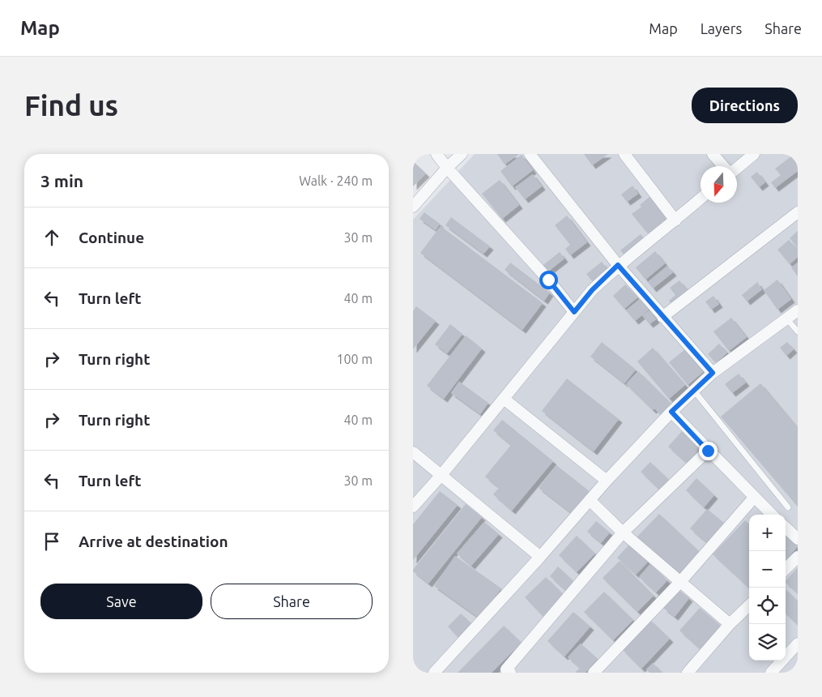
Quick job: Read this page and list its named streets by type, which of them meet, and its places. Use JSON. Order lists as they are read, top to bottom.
{
  "north": "bottom",
  "page": {
    "header": "Map",
    "nav": ["Map", "Layers", "Share"],
    "buttons": [
      "Directions",
      ["Save", "Share"]
    ],
    "title": "Find us",
    "heading": ["3 min", "Walk · 240 m"],
    "list": [
      ["Continue", "30 m"],
      ["Turn left", "40 m"],
      ["Turn right", "100 m"],
      ["Turn right", "40 m"],
      ["Turn left", "30 m"],
      "Arrive at destination"
    ],
    "map_buttons": ["+", "−"]
  }
}
